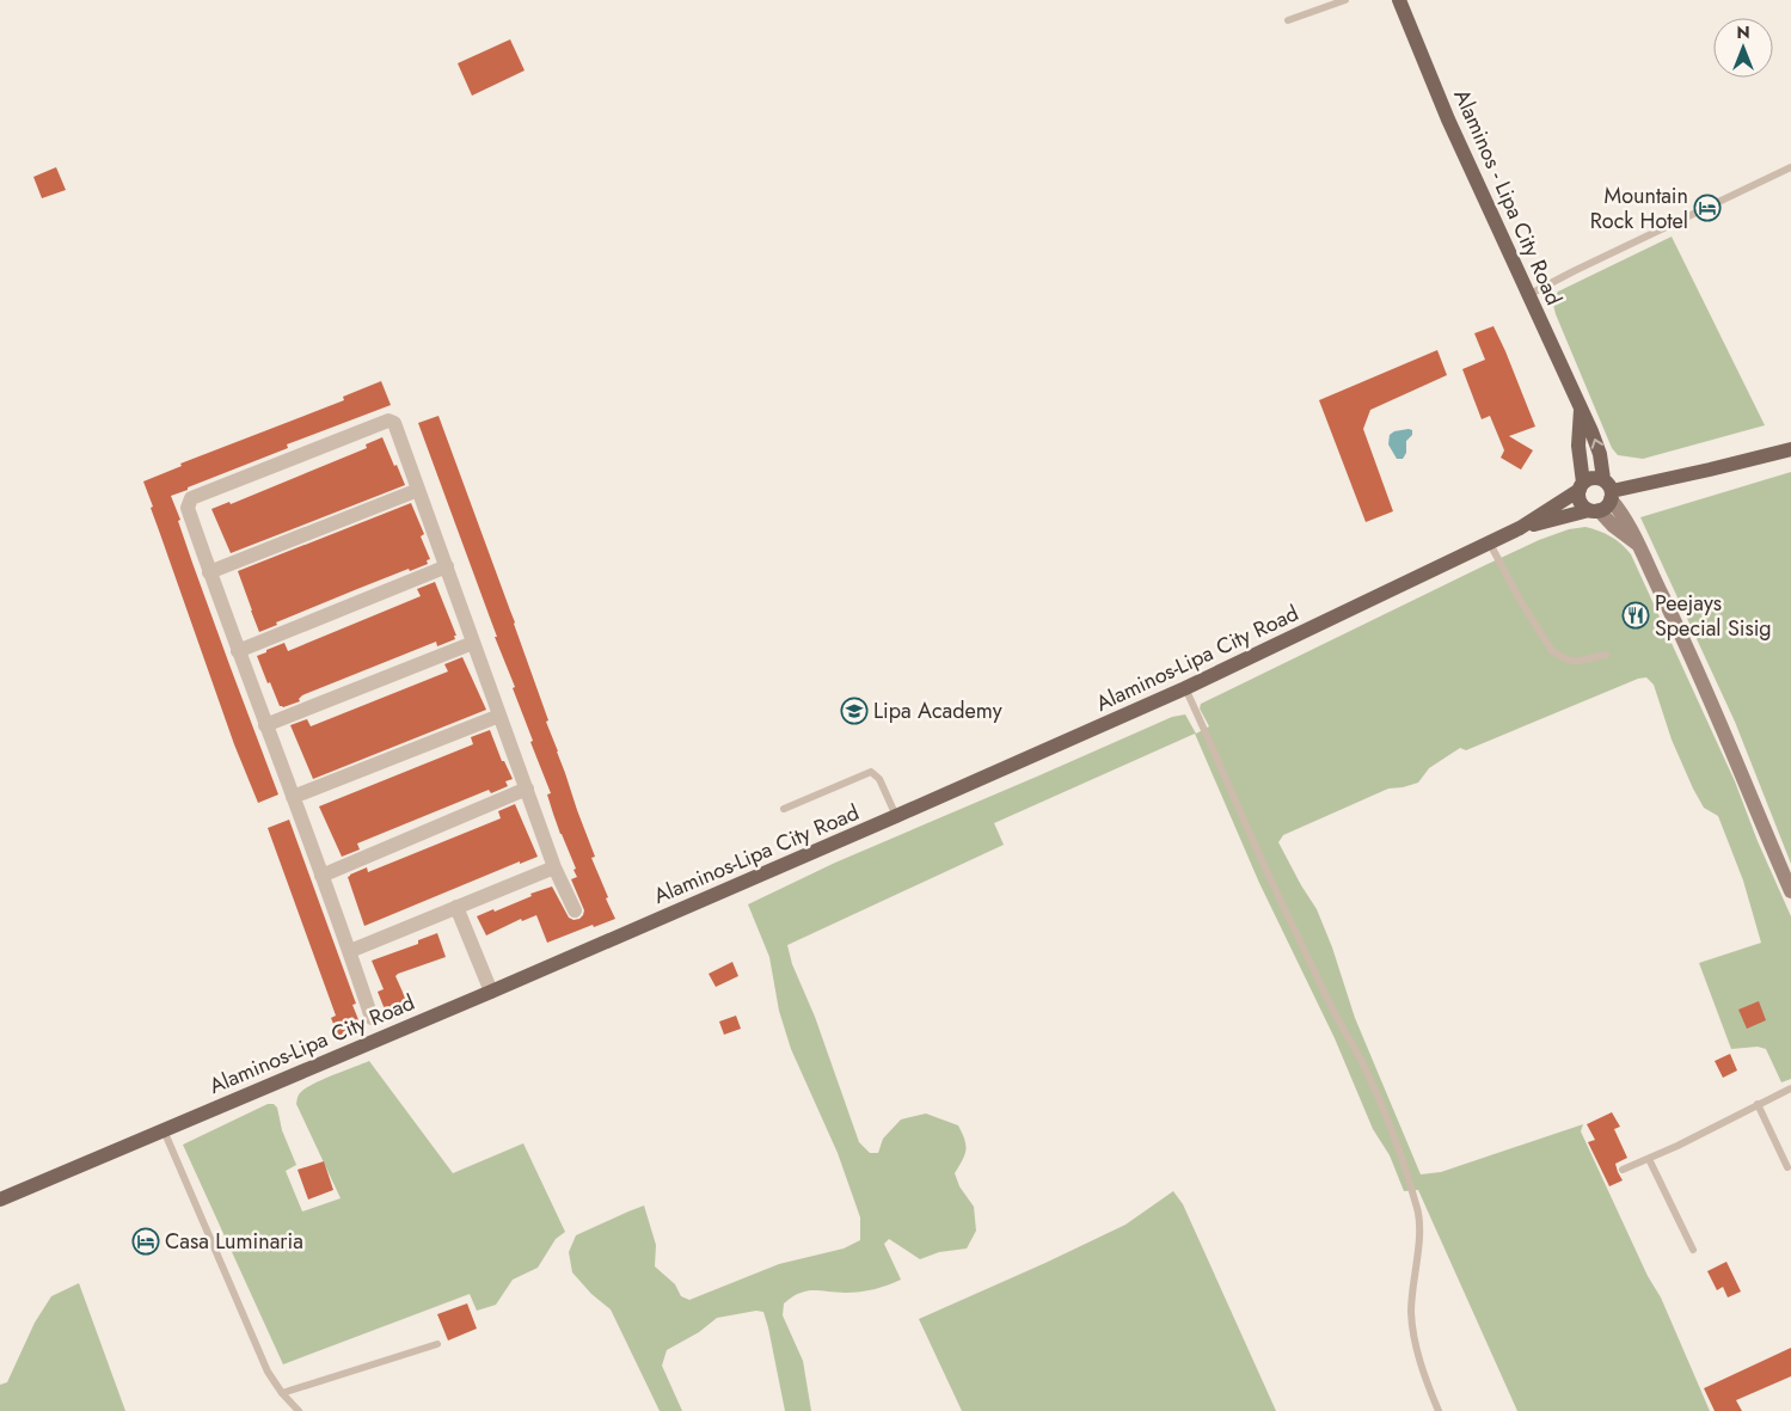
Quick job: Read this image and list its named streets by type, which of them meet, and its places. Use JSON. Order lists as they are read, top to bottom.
{
  "streets": {
    "main road": ["Alaminos - Lipa City Road", "Alaminos-Lipa City Road"]
  },
  "crossings": [
    ["Alaminos - Lipa City Road", "Alaminos-Lipa City Road"]
  ],
  "places": {
    "hotel": ["Mountain Rock Hotel", "Casa Luminaria"],
    "restaurant": ["Peejays Special Sisig"],
    "school or university": ["Lipa Academy"]
  },
  "north": "top"
}
